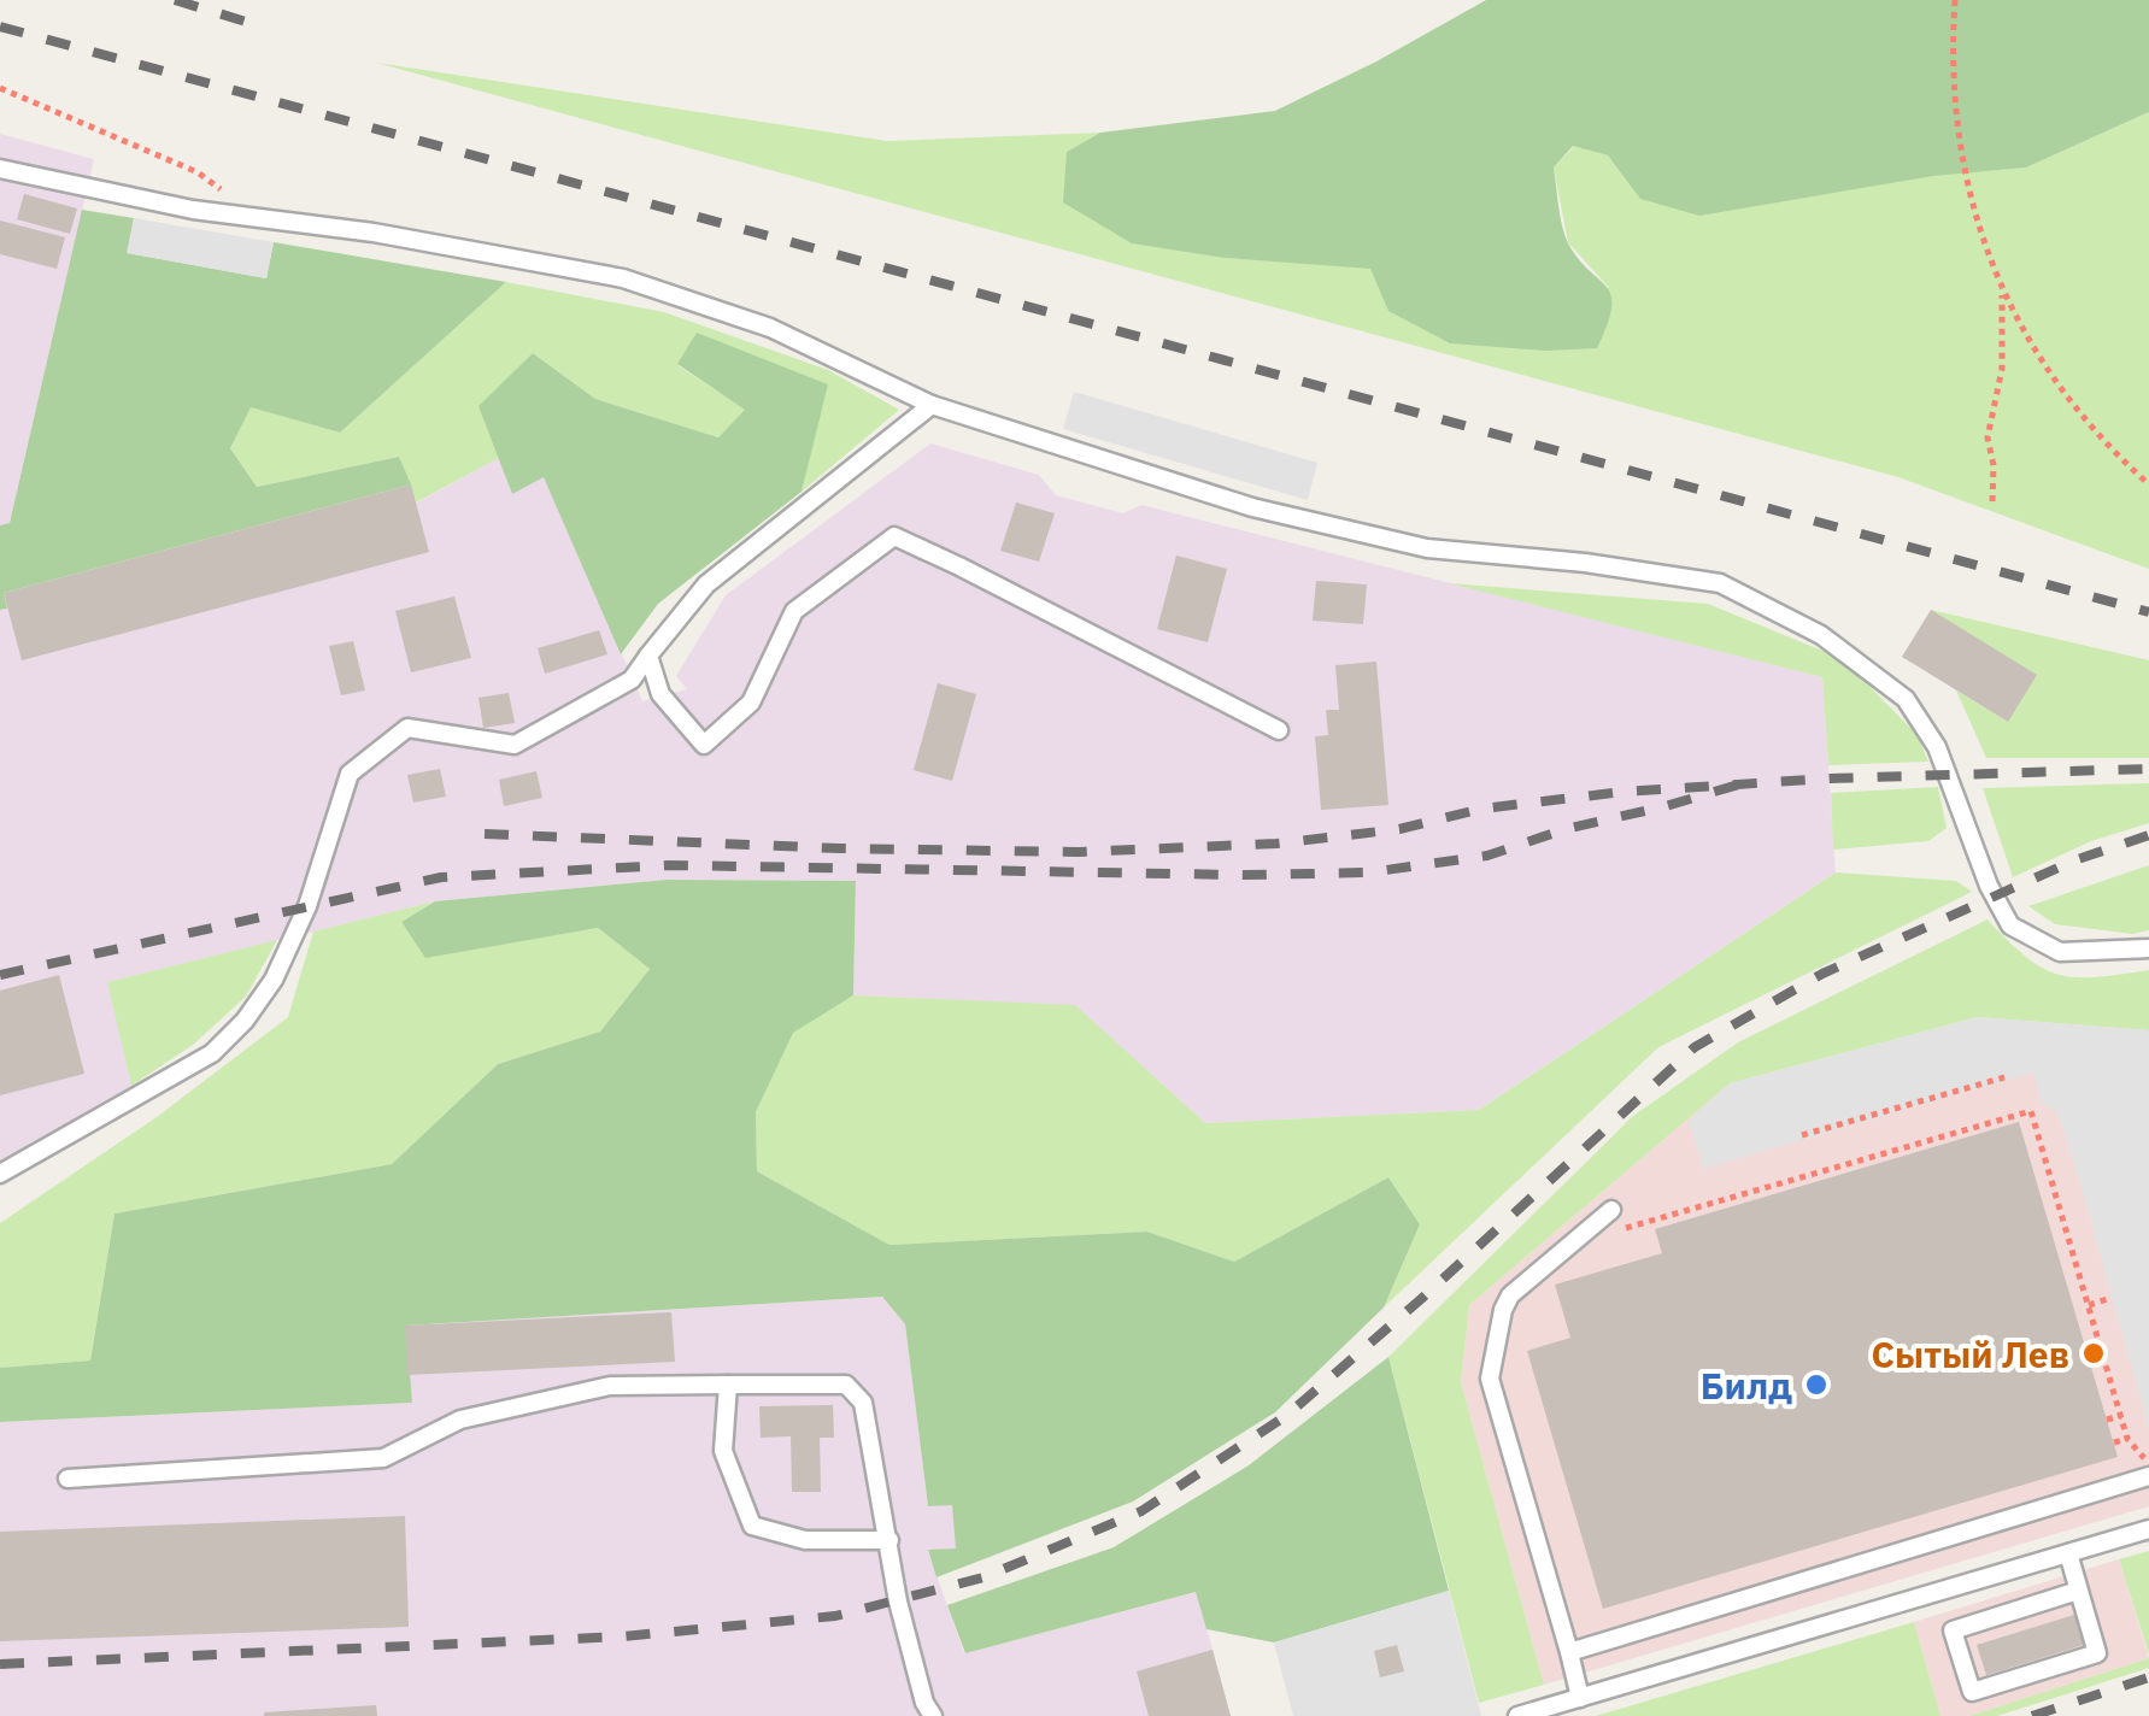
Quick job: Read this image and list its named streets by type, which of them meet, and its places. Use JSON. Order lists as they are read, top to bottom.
{
  "places": ["Сытый Лев", "Билд"]
}
